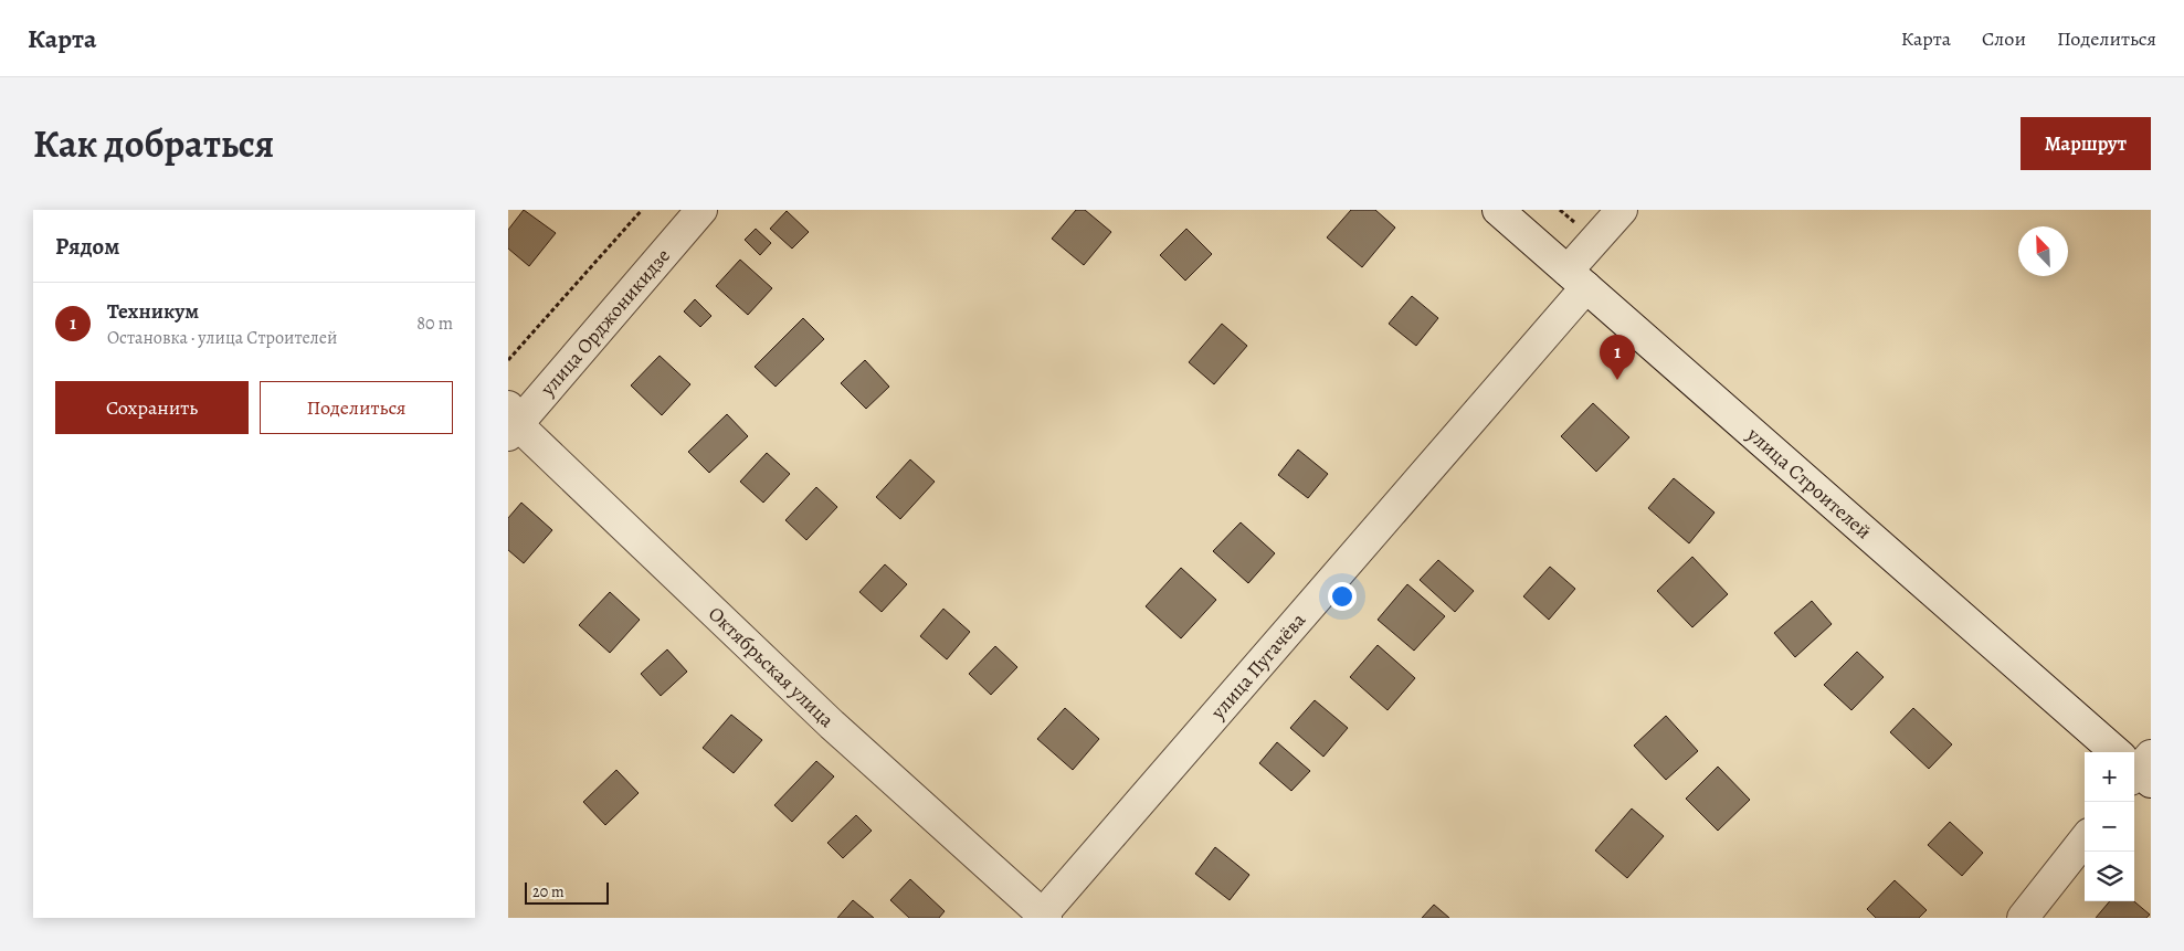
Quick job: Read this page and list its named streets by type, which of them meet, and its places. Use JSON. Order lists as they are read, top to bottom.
{
  "streets": {
    "street": [
      "улица Орджоникидзе",
      "улица Строителей",
      "улица Пугачёва",
      "Октябрьская улица"
    ]
  },
  "crossings": [
    ["улица Орджоникидзе", "Октябрьская улица"],
    ["улица Строителей", "улица Пугачёва"],
    ["улица Пугачёва", "Октябрьская улица"]
  ],
  "scale_bar": "20 m",
  "north": "top left",
  "page": {
    "header": "Карта",
    "nav": ["Карта", "Слои", "Поделиться"],
    "title": "Как добраться",
    "buttons": [
      "Маршрут",
      ["Сохранить", "Поделиться"]
    ],
    "heading": "Рядом",
    "list": [
      {
        "mark": "1",
        "name": "Техникум",
        "note": "Остановка · улица Строителей",
        "value": "80 m"
      }
    ],
    "pins": "1",
    "map_buttons": ["+", "−"],
    "scale": "20 m"
  }
}
